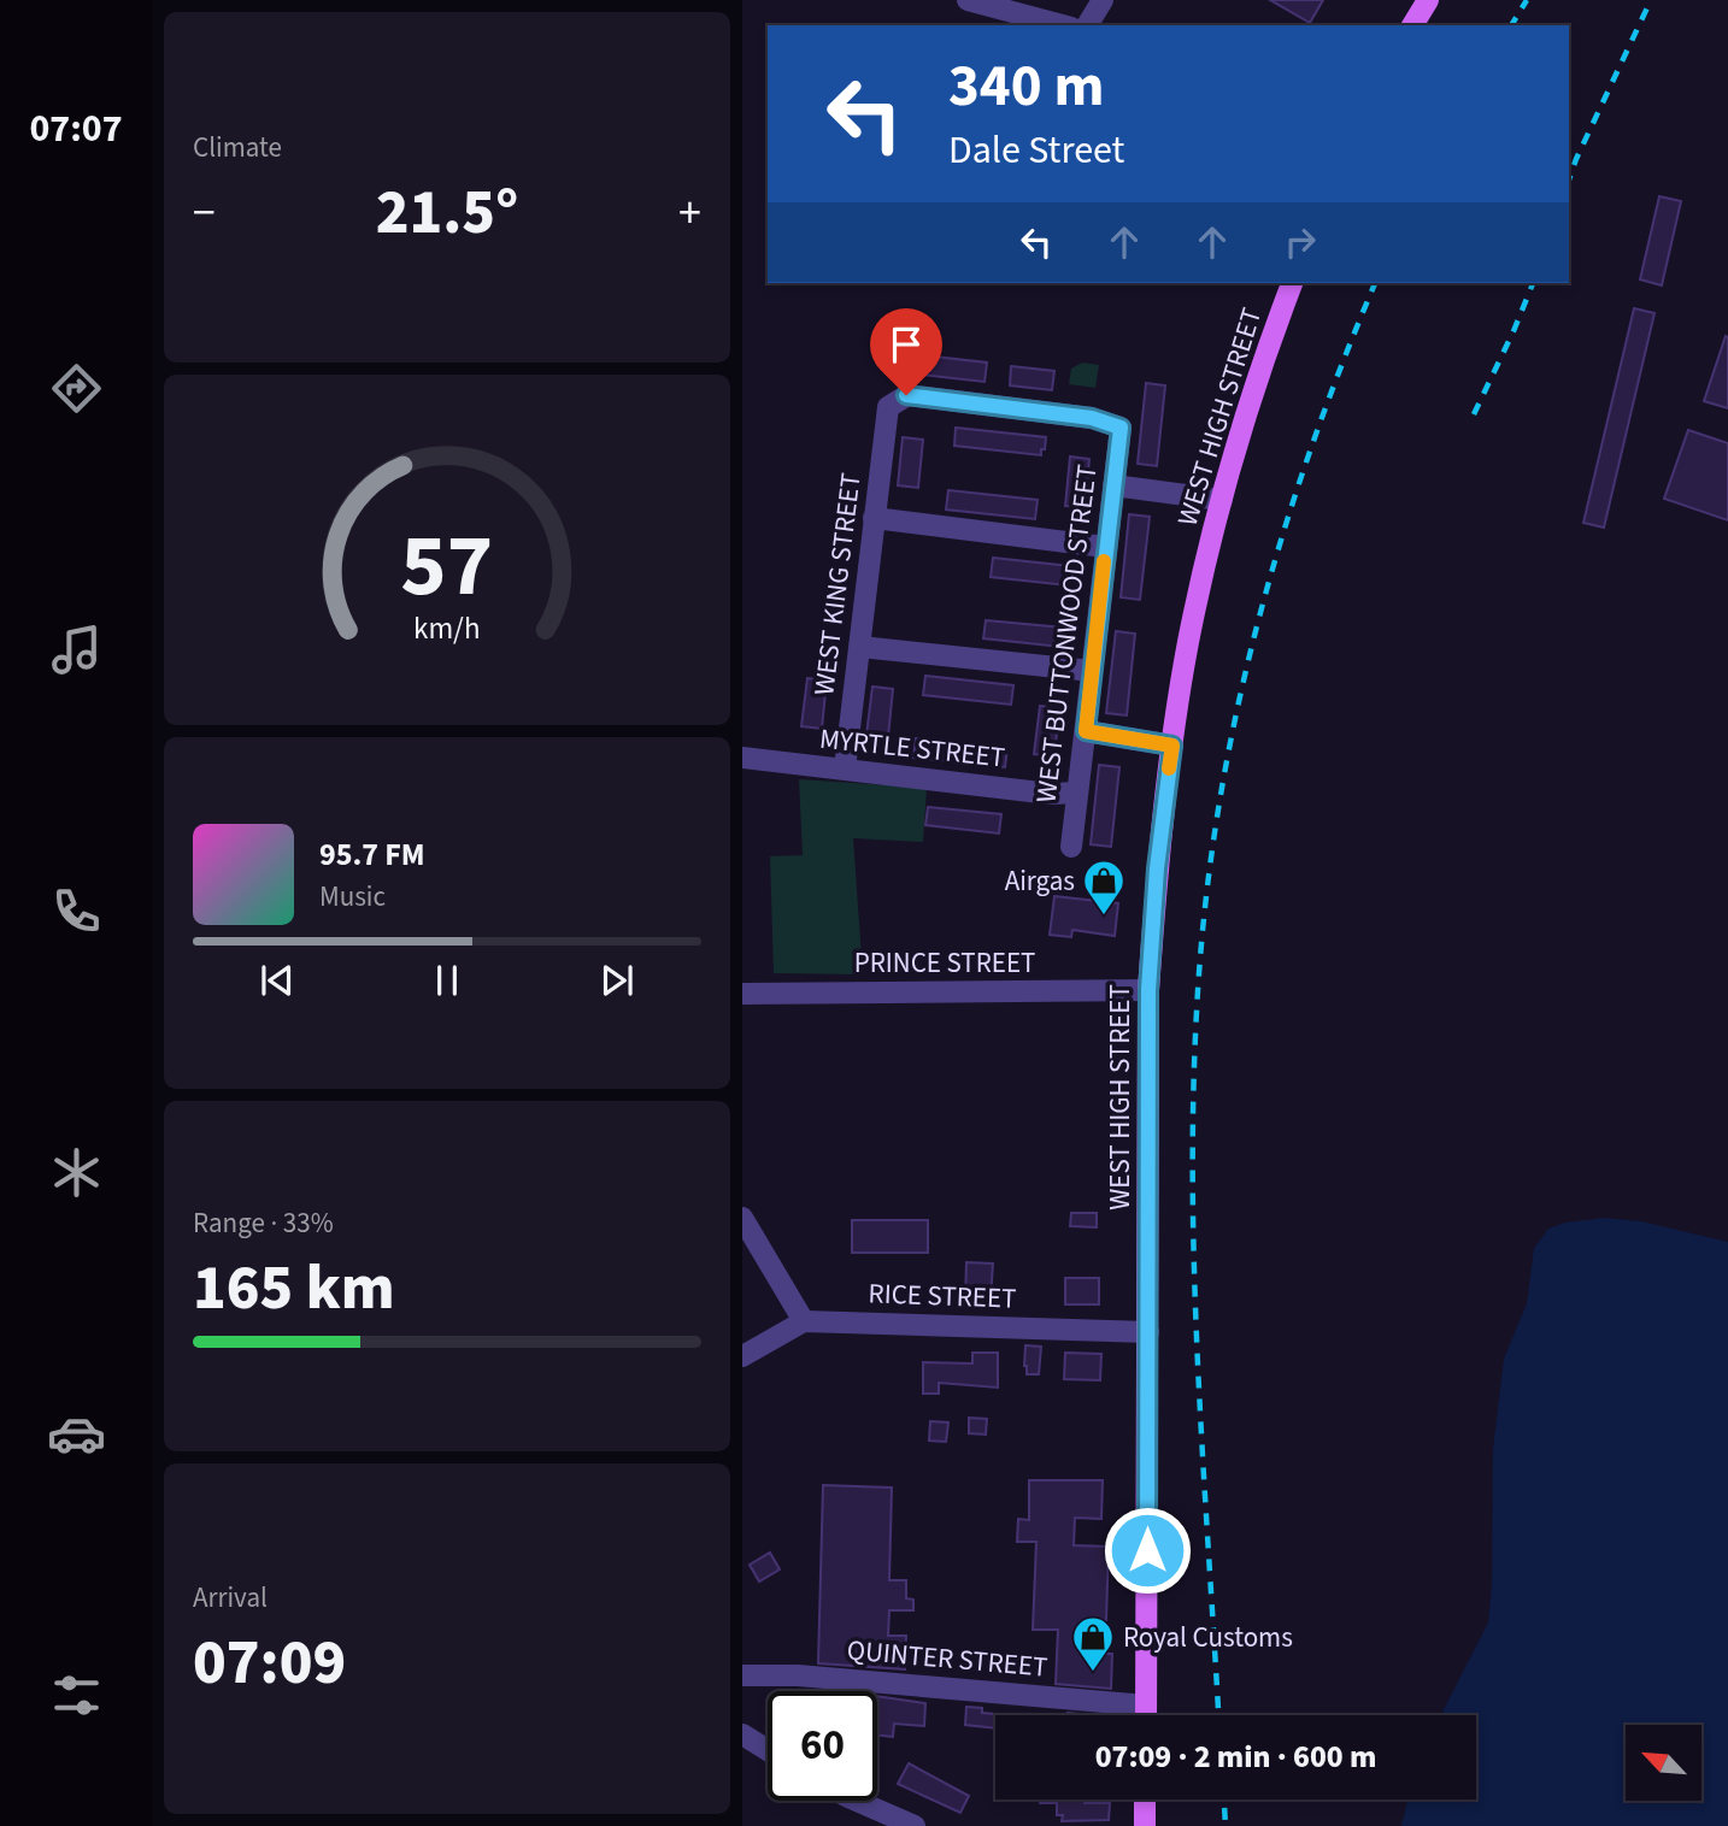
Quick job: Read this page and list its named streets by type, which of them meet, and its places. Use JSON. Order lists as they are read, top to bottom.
{
  "streets": {
    "main road": ["WEST HIGH STREET"],
    "street": [
      "WEST KING STREET",
      "WEST BUTTONWOOD STREET",
      "MYRTLE STREET",
      "PRINCE STREET",
      "RICE STREET",
      "QUINTER STREET"
    ]
  },
  "crossings": [
    ["WEST HIGH STREET", "PRINCE STREET"],
    ["WEST HIGH STREET", "RICE STREET"],
    ["WEST HIGH STREET", "QUINTER STREET"],
    ["WEST KING STREET", "WEST BUTTONWOOD STREET"],
    ["WEST KING STREET", "MYRTLE STREET"],
    ["WEST BUTTONWOOD STREET", "MYRTLE STREET"]
  ],
  "places": {
    "shop": ["Airgas", "Royal Customs"]
  },
  "north": "top left",
  "page": {
    "tabs": "07:07",
    "tile": [
      "Climate",
      ["Range · 33%", "165 km"],
      ["Arrival", "07:09"]
    ],
    "turn": ["340 m", "Dale Street"],
    "heat": ["−", "21.5°", "+"],
    "song": ["95.7 FM", "Music"],
    "limit": "60",
    "trip": "07:09 · 2 min · 600 m",
    "gauge": ["57", "km/h"]
  }
}
